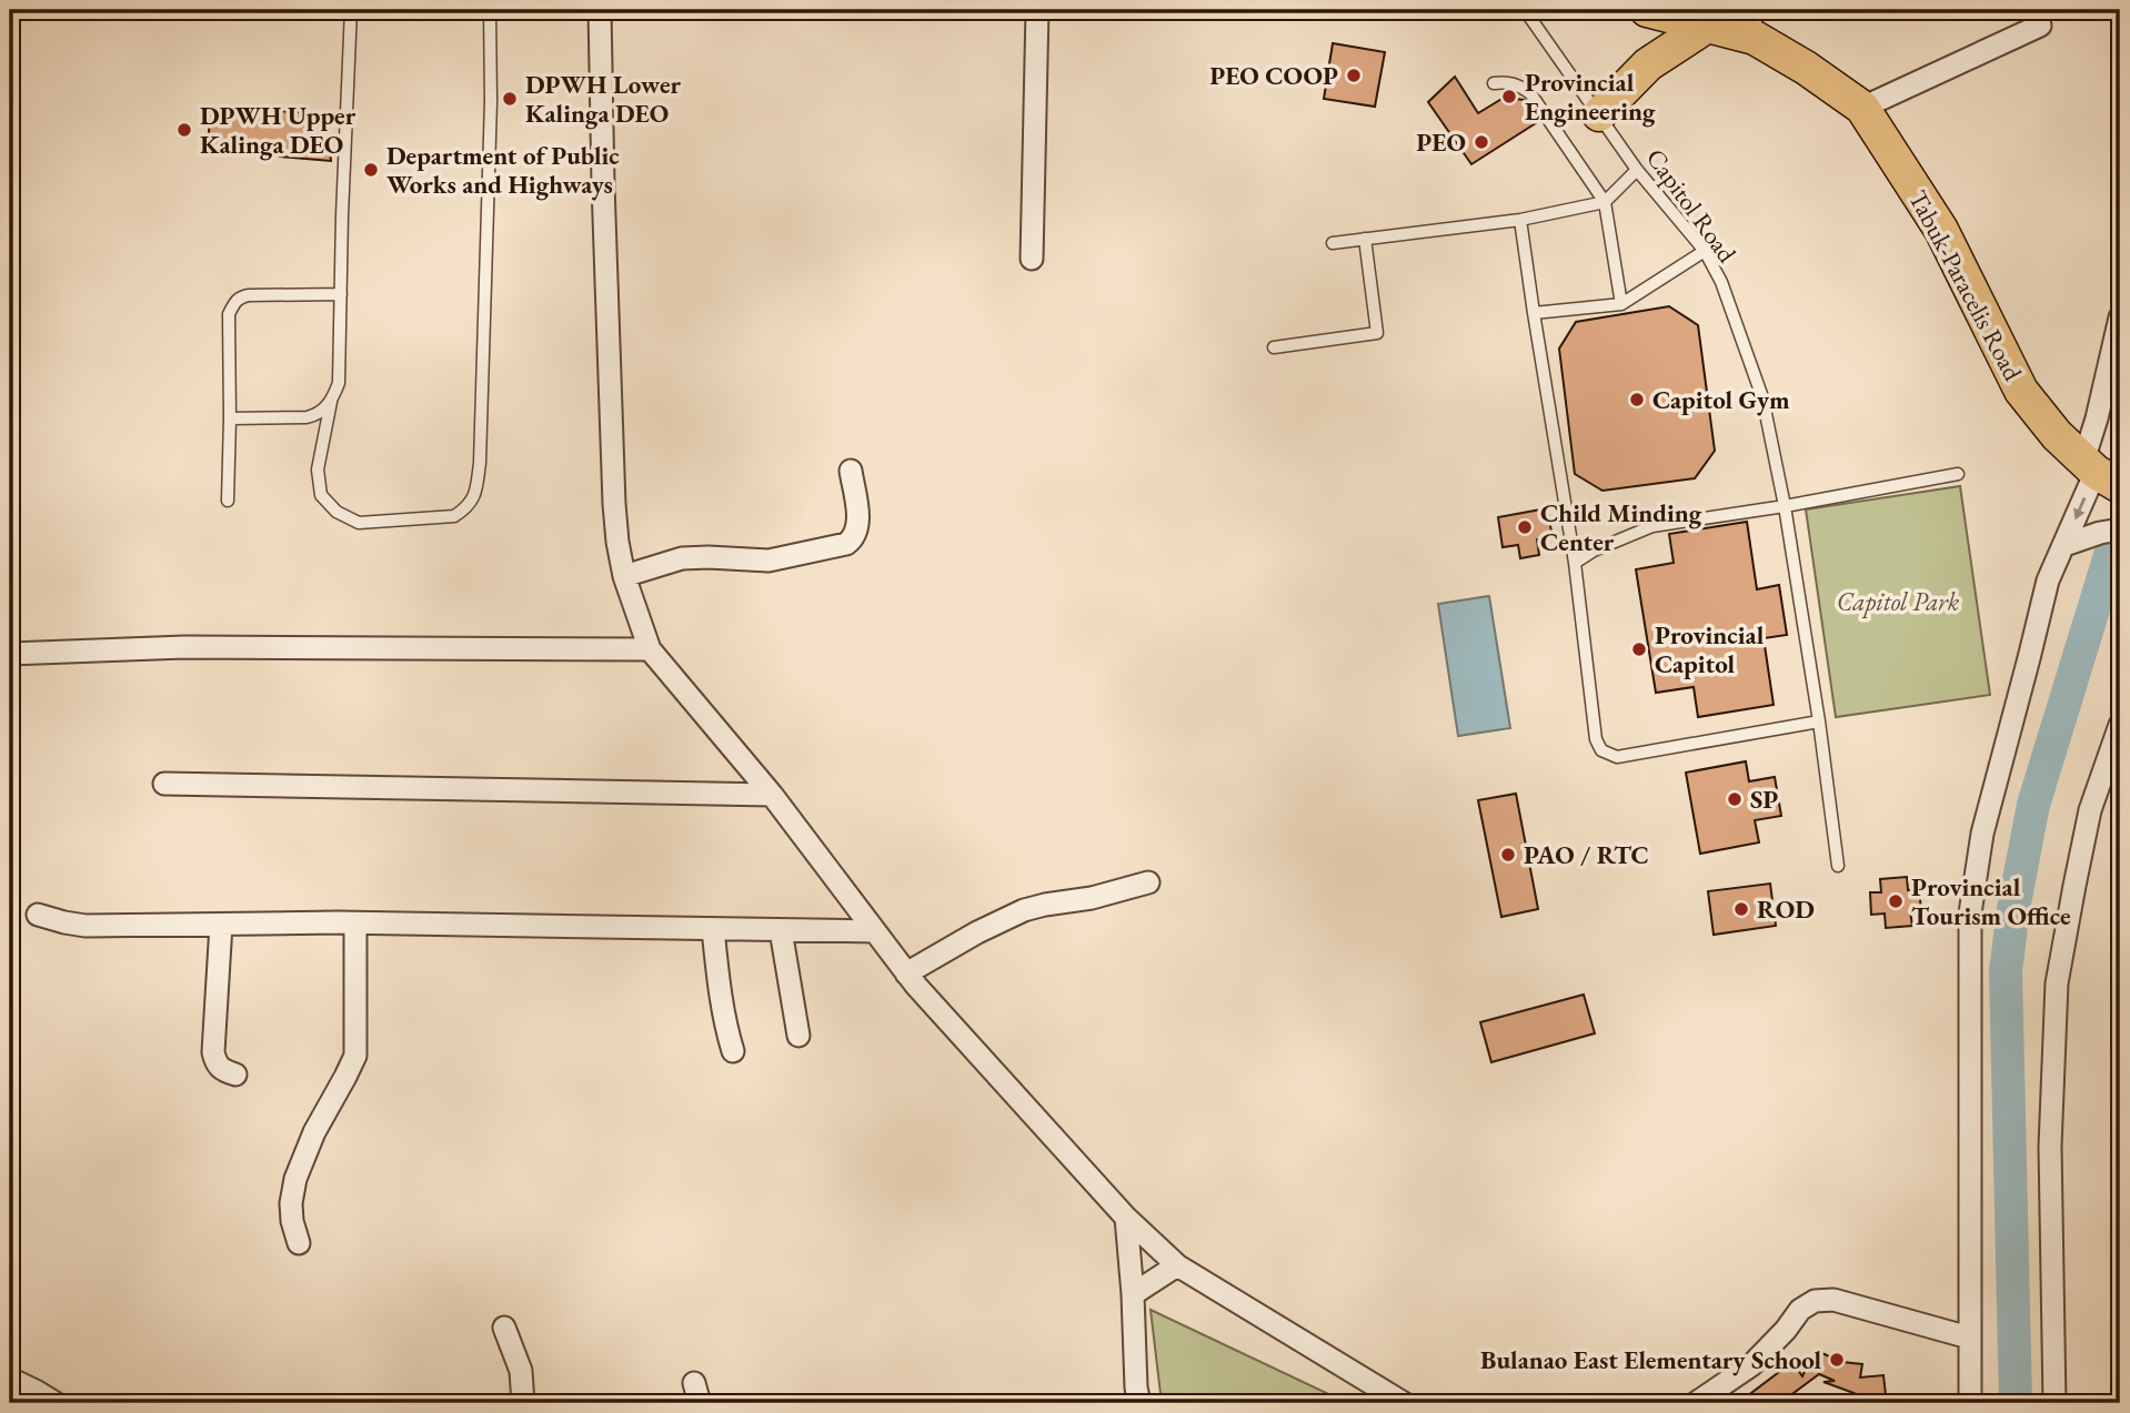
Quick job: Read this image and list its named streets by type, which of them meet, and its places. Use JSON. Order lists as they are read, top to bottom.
{
  "streets": {
    "main road": ["Tabuk-Paracelis Road"],
    "lane": ["Capitol Road"]
  },
  "parks": ["Capitol Park"],
  "places": [
    "PEO COOP",
    "Provincial Engineering",
    "DPWH Lower Kalinga DEO",
    "DPWH Upper Kalinga DEO",
    "PEO",
    "Department of Public Works and Highways",
    "Capitol Gym",
    "Child Minding Center",
    "Provincial Capitol",
    "SP",
    "PAO / RTC",
    "Provincial Tourism Office",
    "ROD",
    "Bulanao East Elementary School"
  ]
}
